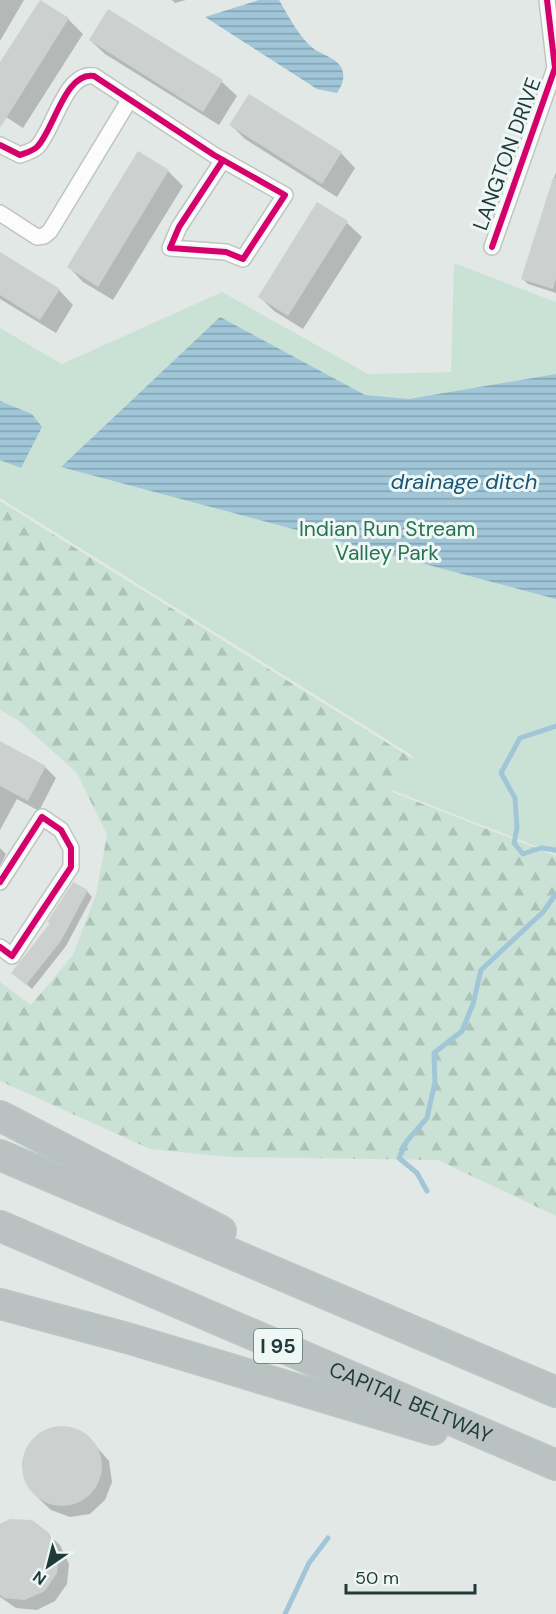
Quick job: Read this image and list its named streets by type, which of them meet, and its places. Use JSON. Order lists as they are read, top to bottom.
{
  "streets": {
    "highway": ["I 95", "CAPITAL BELTWAY"],
    "street": ["LANGTON DRIVE"]
  },
  "water": ["drainage ditch"],
  "parks": ["Indian Run Stream Valley Park"],
  "scale_bar": "50 m",
  "north": "bottom left"
}
